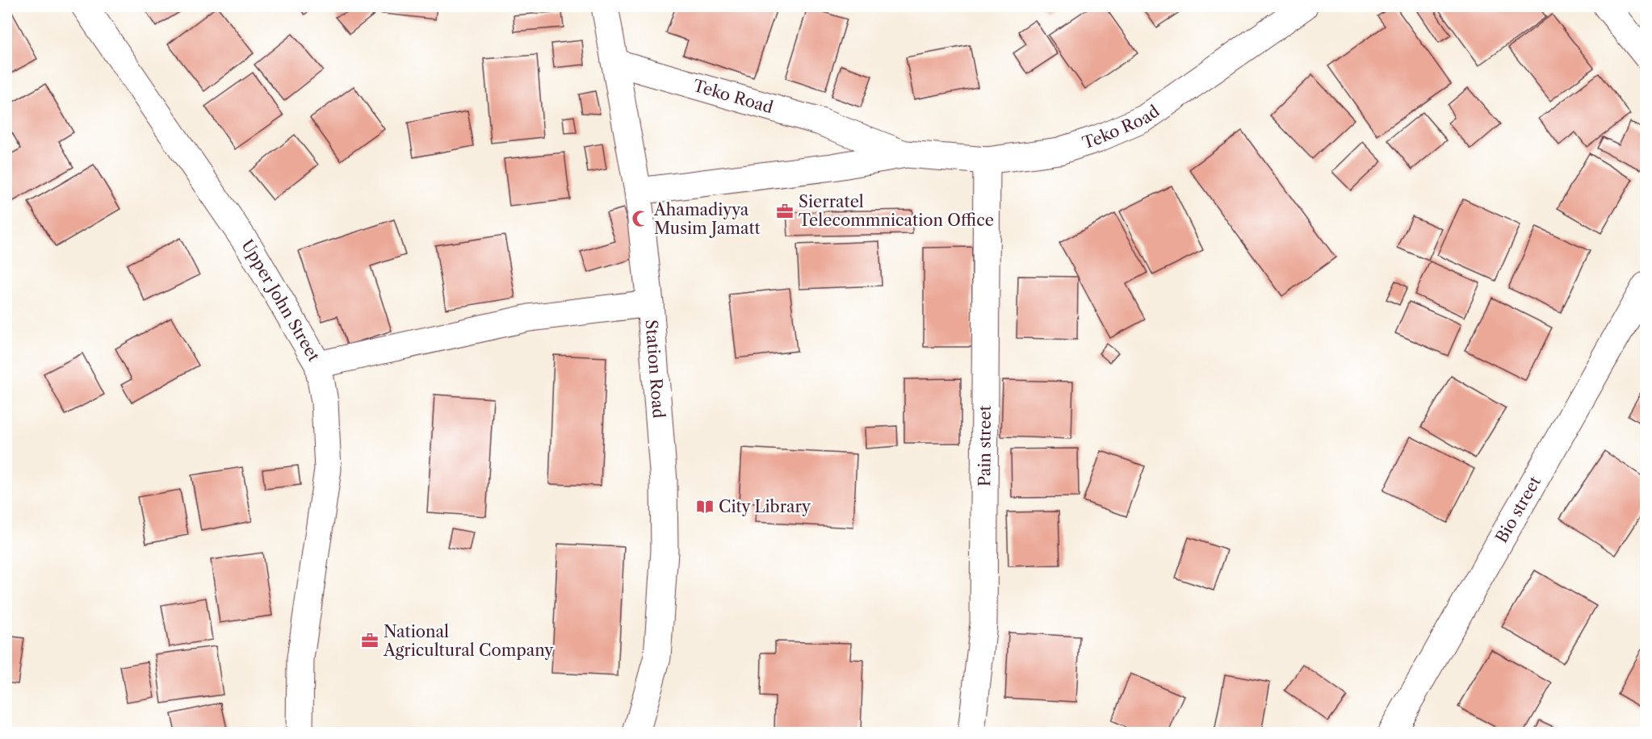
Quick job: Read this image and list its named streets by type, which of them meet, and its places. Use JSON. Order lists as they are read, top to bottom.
{
  "streets": {
    "street": [
      "Teko Road",
      "Upper John Street",
      "Station Road",
      "Pain street",
      "Bio street"
    ]
  },
  "crossings": [
    ["Teko Road", "Station Road"],
    ["Teko Road", "Pain street"],
    ["Upper John Street", "Station Road"]
  ],
  "places": {
    "office": ["Sierratel Telecommnication Office", "National Agricultural Company"],
    "mosque": ["Ahamadiyya Musim Jamatt"],
    "library": ["City Library"]
  }
}
